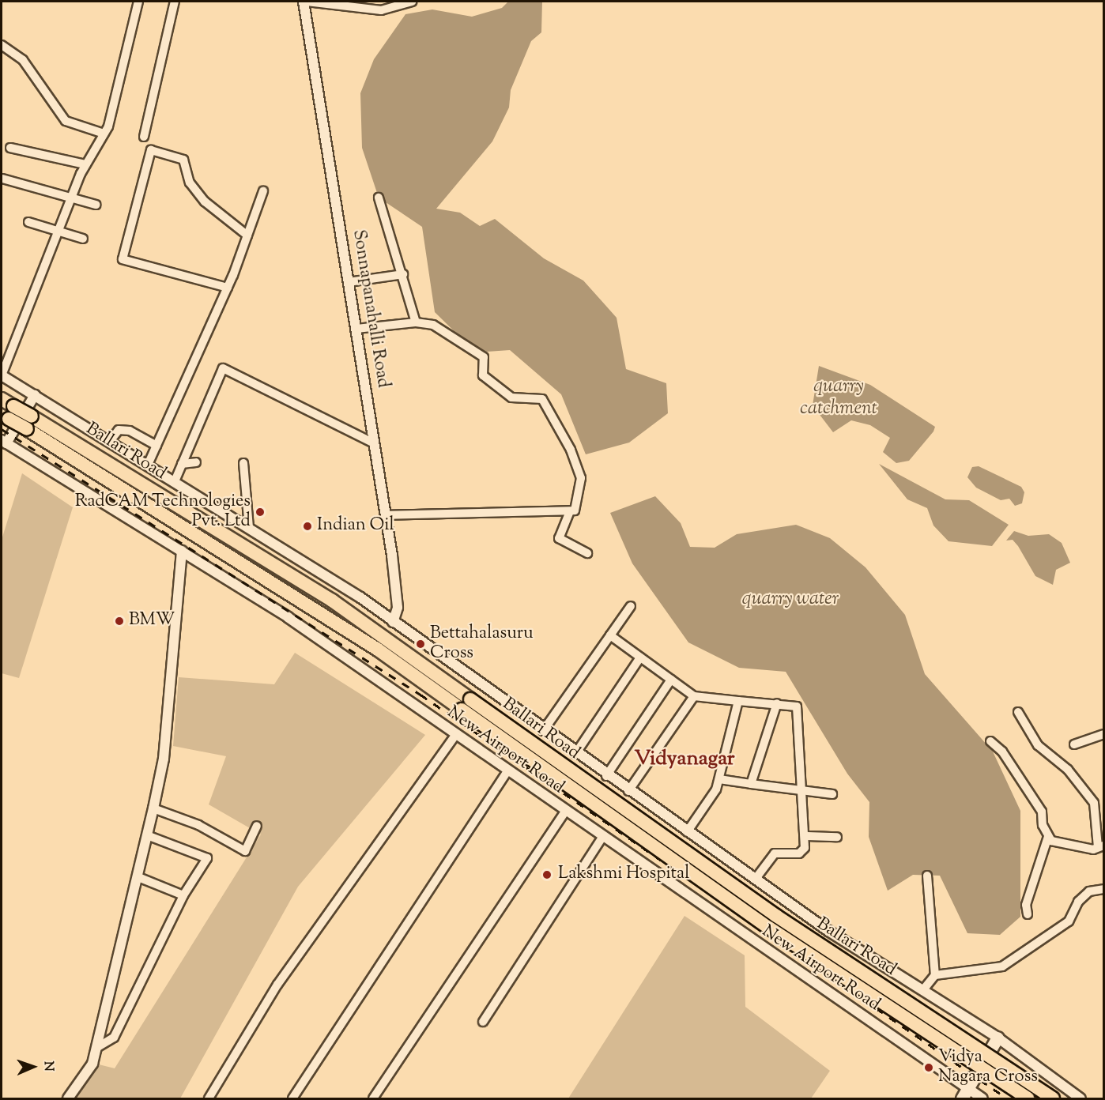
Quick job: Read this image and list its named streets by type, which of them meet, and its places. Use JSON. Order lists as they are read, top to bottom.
{
  "streets": {
    "highway": ["Ballari Road"],
    "street": ["Sonnapanahalli Road", "New Airport Road"]
  },
  "districts": ["Vidyanagar"],
  "water": ["quarry catchment", "quarry water"],
  "places": [
    "RadCAM Technologies Pvt. Ltd",
    "Indian Oil",
    "BMW",
    "Bettahalasuru Cross",
    "Lakshmi Hospital",
    "Vidya Nagara Cross"
  ],
  "north": "right"
}
